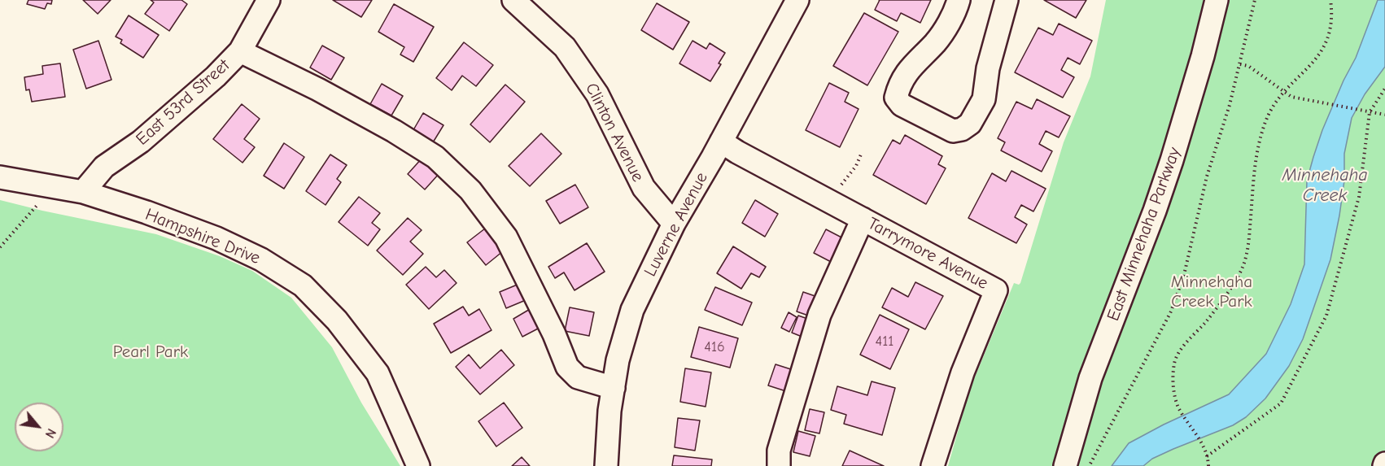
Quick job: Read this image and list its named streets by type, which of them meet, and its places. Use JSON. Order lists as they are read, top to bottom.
{
  "streets": {
    "street": [
      "East 53rd Street",
      "Clinton Avenue",
      "Luverne Avenue",
      "East Minnehaha Parkway",
      "Hampshire Drive",
      "Tarrymore Avenue"
    ]
  },
  "crossings": [
    ["East 53rd Street", "Hampshire Drive"],
    ["Clinton Avenue", "Luverne Avenue"],
    ["Luverne Avenue", "Tarrymore Avenue"]
  ],
  "water": ["Minnehaha Creek"],
  "parks": ["Minnehaha Creek Park", "Pearl Park"],
  "house_numbers": ["411", "416"],
  "north": "bottom right"
}
